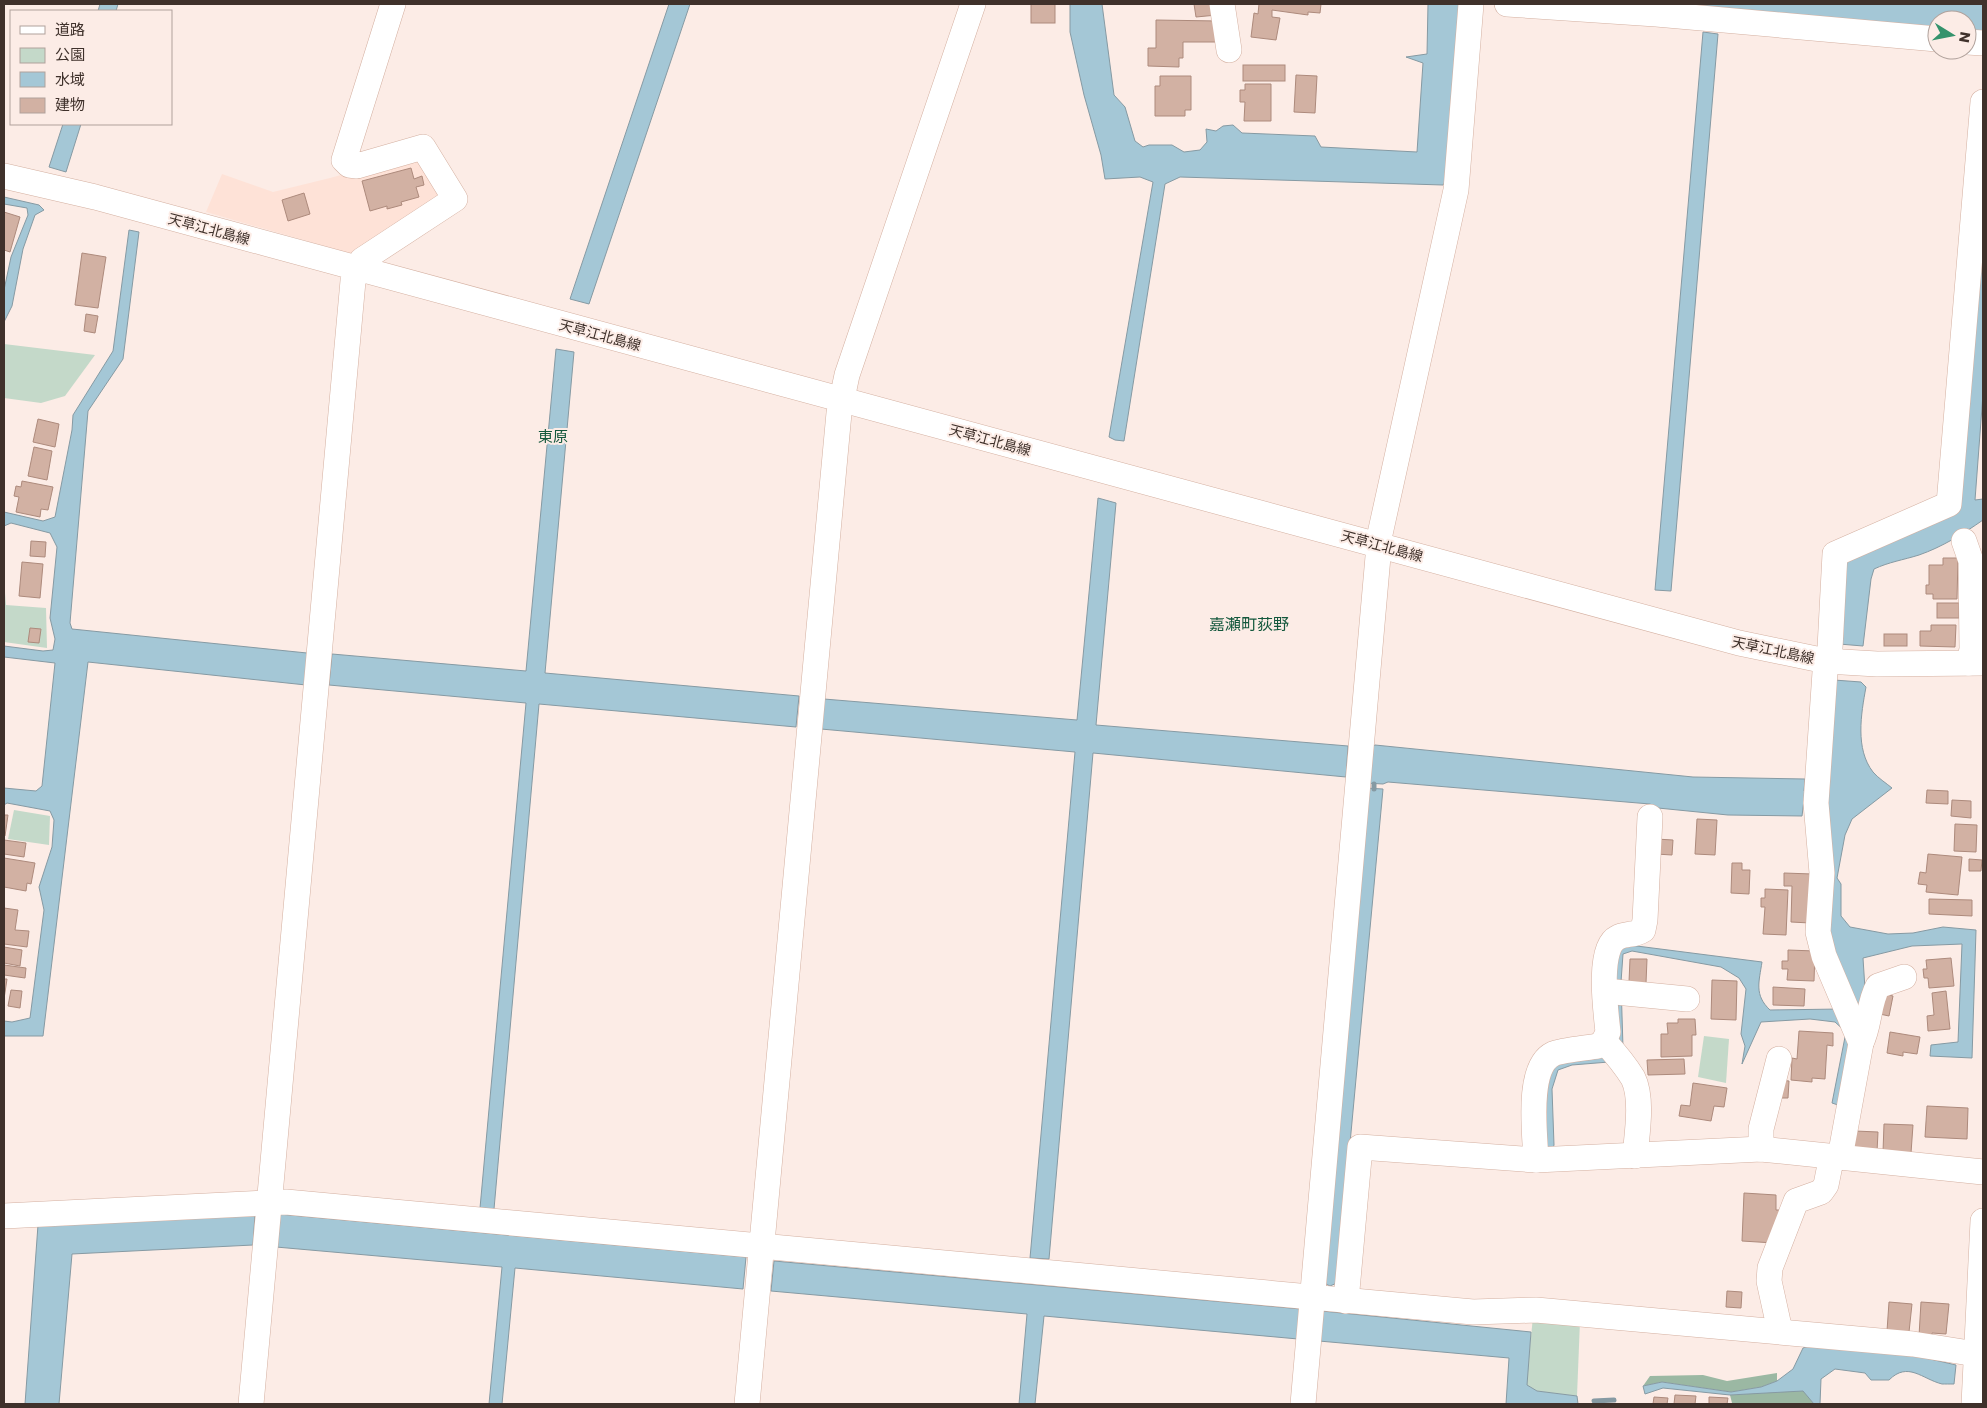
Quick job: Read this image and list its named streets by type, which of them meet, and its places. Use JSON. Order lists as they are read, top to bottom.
{
  "streets": {
    "street": ["天草江北島線"]
  },
  "districts": ["東原", "嘉瀬町荻野"],
  "legend": [
    "道路",
    "公園",
    "水域",
    "建物"
  ],
  "north": "right"
}
